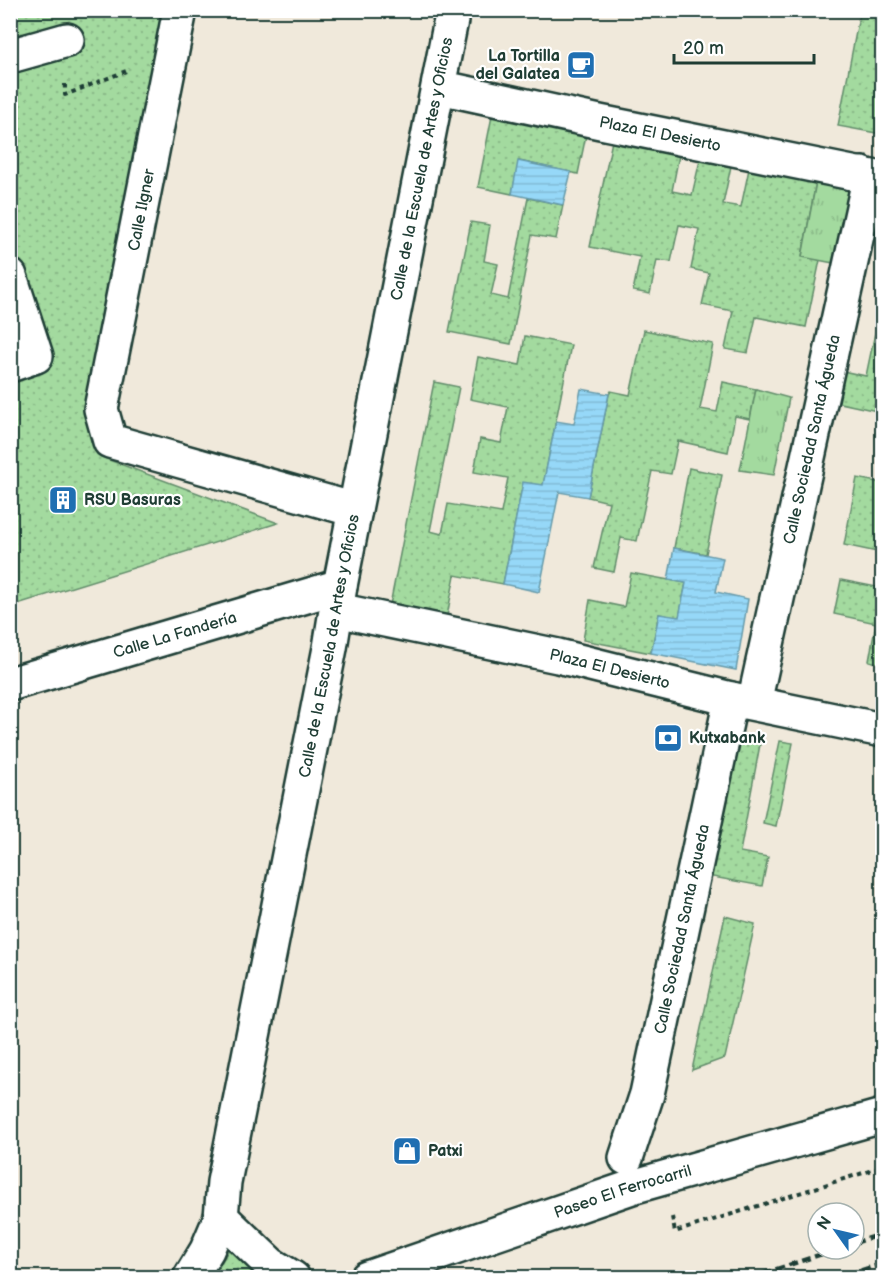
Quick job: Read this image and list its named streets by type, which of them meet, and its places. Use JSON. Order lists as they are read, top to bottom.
{
  "streets": {
    "street": [
      "Plaza El Desierto",
      "Calle de la Escuela de Artes y Oficios",
      "Calle Ilgner",
      "Calle Sociedad Santa Águeda",
      "Calle La Fandería",
      "Paseo El Ferrocarril"
    ]
  },
  "crossings": [
    ["Plaza El Desierto", "Calle de la Escuela de Artes y Oficios"],
    ["Plaza El Desierto", "Calle Sociedad Santa Águeda"],
    ["Plaza El Desierto", "Calle La Fandería"],
    ["Calle de la Escuela de Artes y Oficios", "Calle Ilgner"],
    ["Calle de la Escuela de Artes y Oficios", "Calle La Fandería"]
  ],
  "places": {
    "cafe": ["La Tortilla del Galatea"],
    "building": ["RSU Basuras"],
    "bank": ["Kutxabank"],
    "shop": ["Patxi"]
  },
  "scale_bar": "20 m",
  "north": "top left"
}
